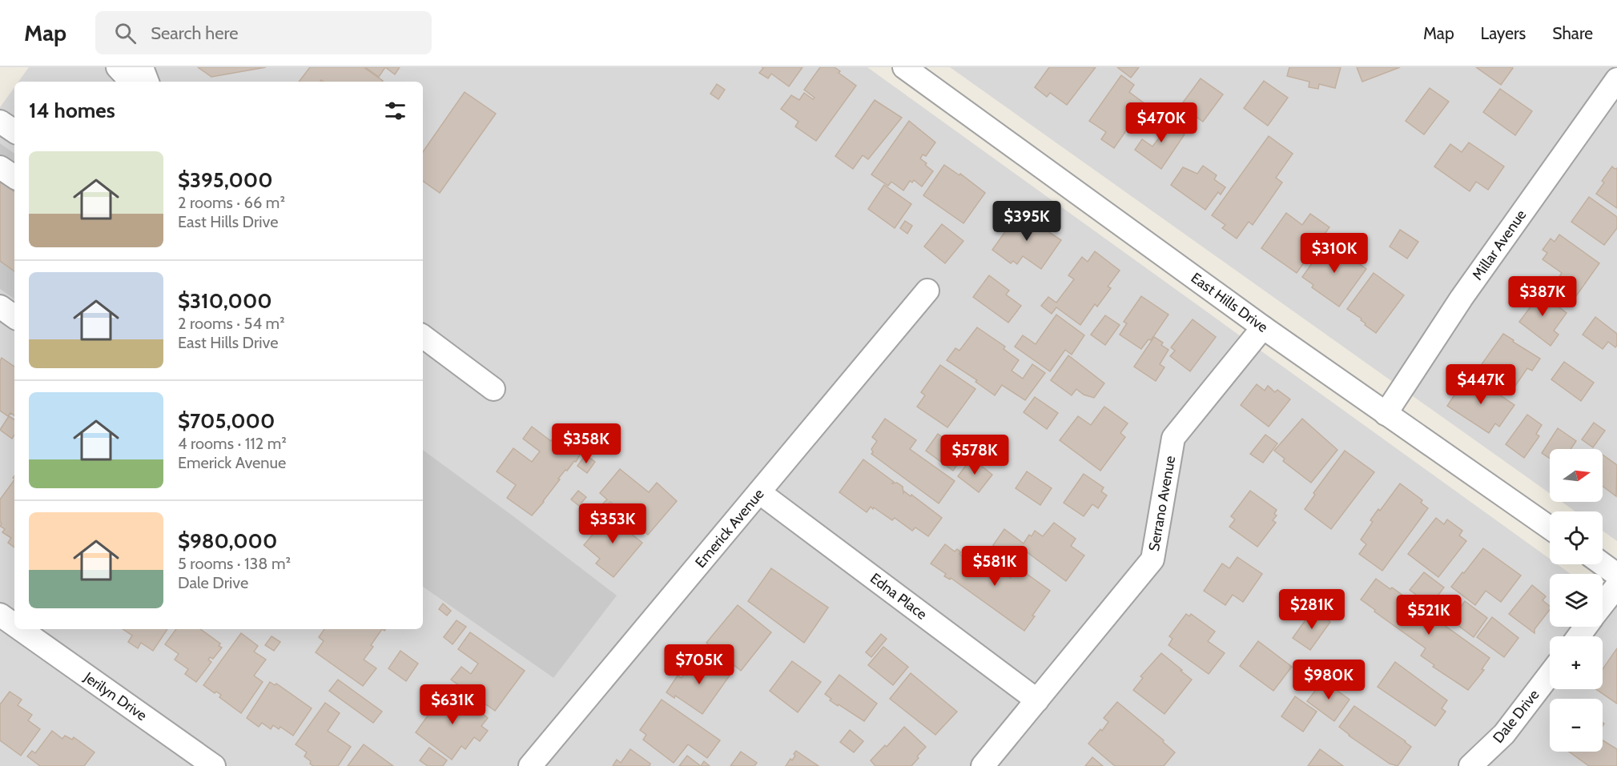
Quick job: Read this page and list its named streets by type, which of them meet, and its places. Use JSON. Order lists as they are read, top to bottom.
{
  "streets": {
    "street": [
      "Millar Avenue",
      "East Hills Drive",
      "Serrano Avenue",
      "Emerick Avenue",
      "Edna Place",
      "Jerilyn Drive",
      "Dale Drive"
    ]
  },
  "crossings": [
    ["Millar Avenue", "East Hills Drive"],
    ["East Hills Drive", "Serrano Avenue"],
    ["Serrano Avenue", "Edna Place"],
    ["Emerick Avenue", "Edna Place"]
  ],
  "north": "right",
  "page": {
    "header": "Map",
    "search": "Search here",
    "nav": ["Map", "Layers", "Share"],
    "heading": "14 homes",
    "price": [
      "$470K",
      "$395K",
      "$310K",
      "$387K",
      "$447K",
      "$358K",
      "$578K",
      "$353K",
      "$581K",
      "$281K",
      "$521K",
      "$705K",
      "$980K",
      "$631K"
    ],
    "list": [
      {
        "name": "$395,000",
        "note": "2 rooms · 66 m² · East Hills Drive"
      },
      {
        "name": "$310,000",
        "note": "2 rooms · 54 m² · East Hills Drive"
      },
      {
        "name": "$705,000",
        "note": "4 rooms · 112 m² · Emerick Avenue"
      },
      {
        "name": "$980,000",
        "note": "5 rooms · 138 m² · Dale Drive"
      }
    ],
    "map_buttons": ["+", "−"]
  }
}
